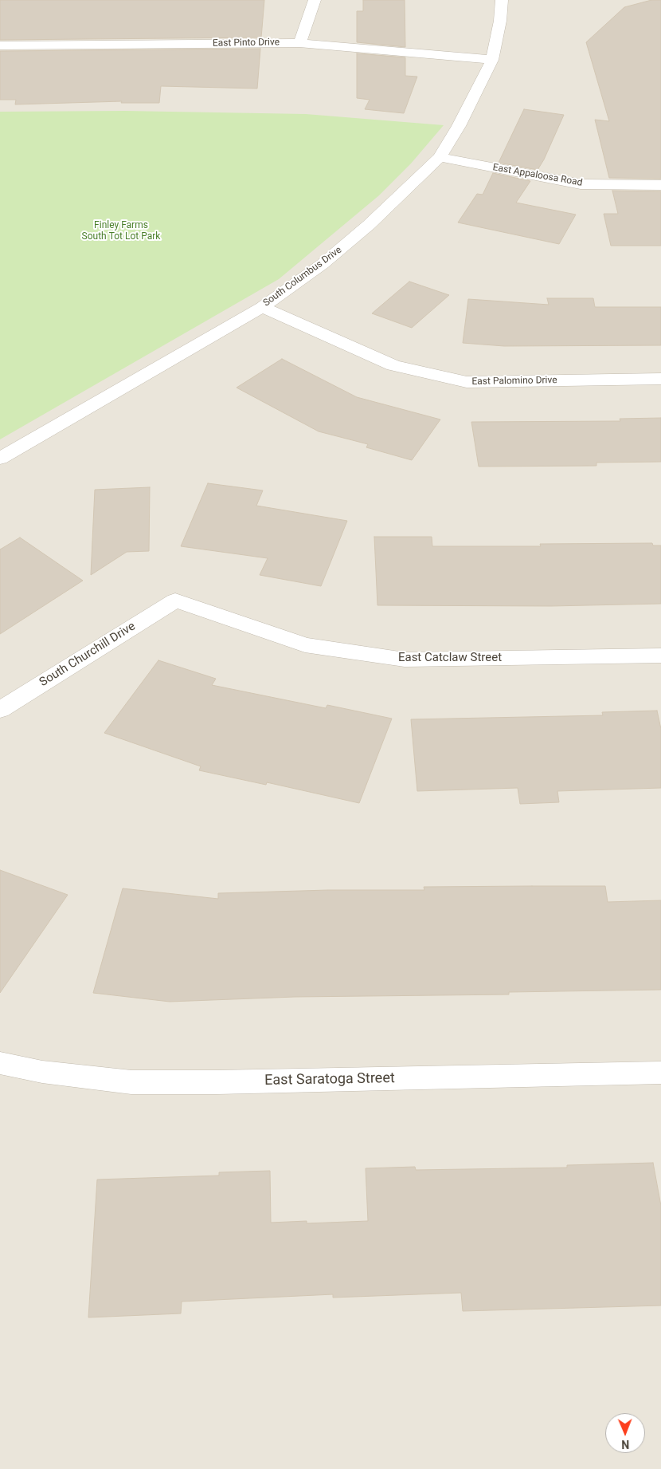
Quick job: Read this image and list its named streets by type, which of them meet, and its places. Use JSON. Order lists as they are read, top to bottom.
{
  "streets": {
    "street": [
      "East Pinto Drive",
      "East Appaloosa Road",
      "South Columbus Drive",
      "East Palomino Drive",
      "South Churchill Drive",
      "East Catclaw Street",
      "East Saratoga Street"
    ]
  },
  "crossings": [
    ["East Pinto Drive", "South Columbus Drive"],
    ["East Appaloosa Road", "South Columbus Drive"],
    ["South Columbus Drive", "East Palomino Drive"],
    ["South Churchill Drive", "East Catclaw Street"]
  ],
  "parks": ["Finley Farms South Tot Lot Park"],
  "north": "bottom"
}
